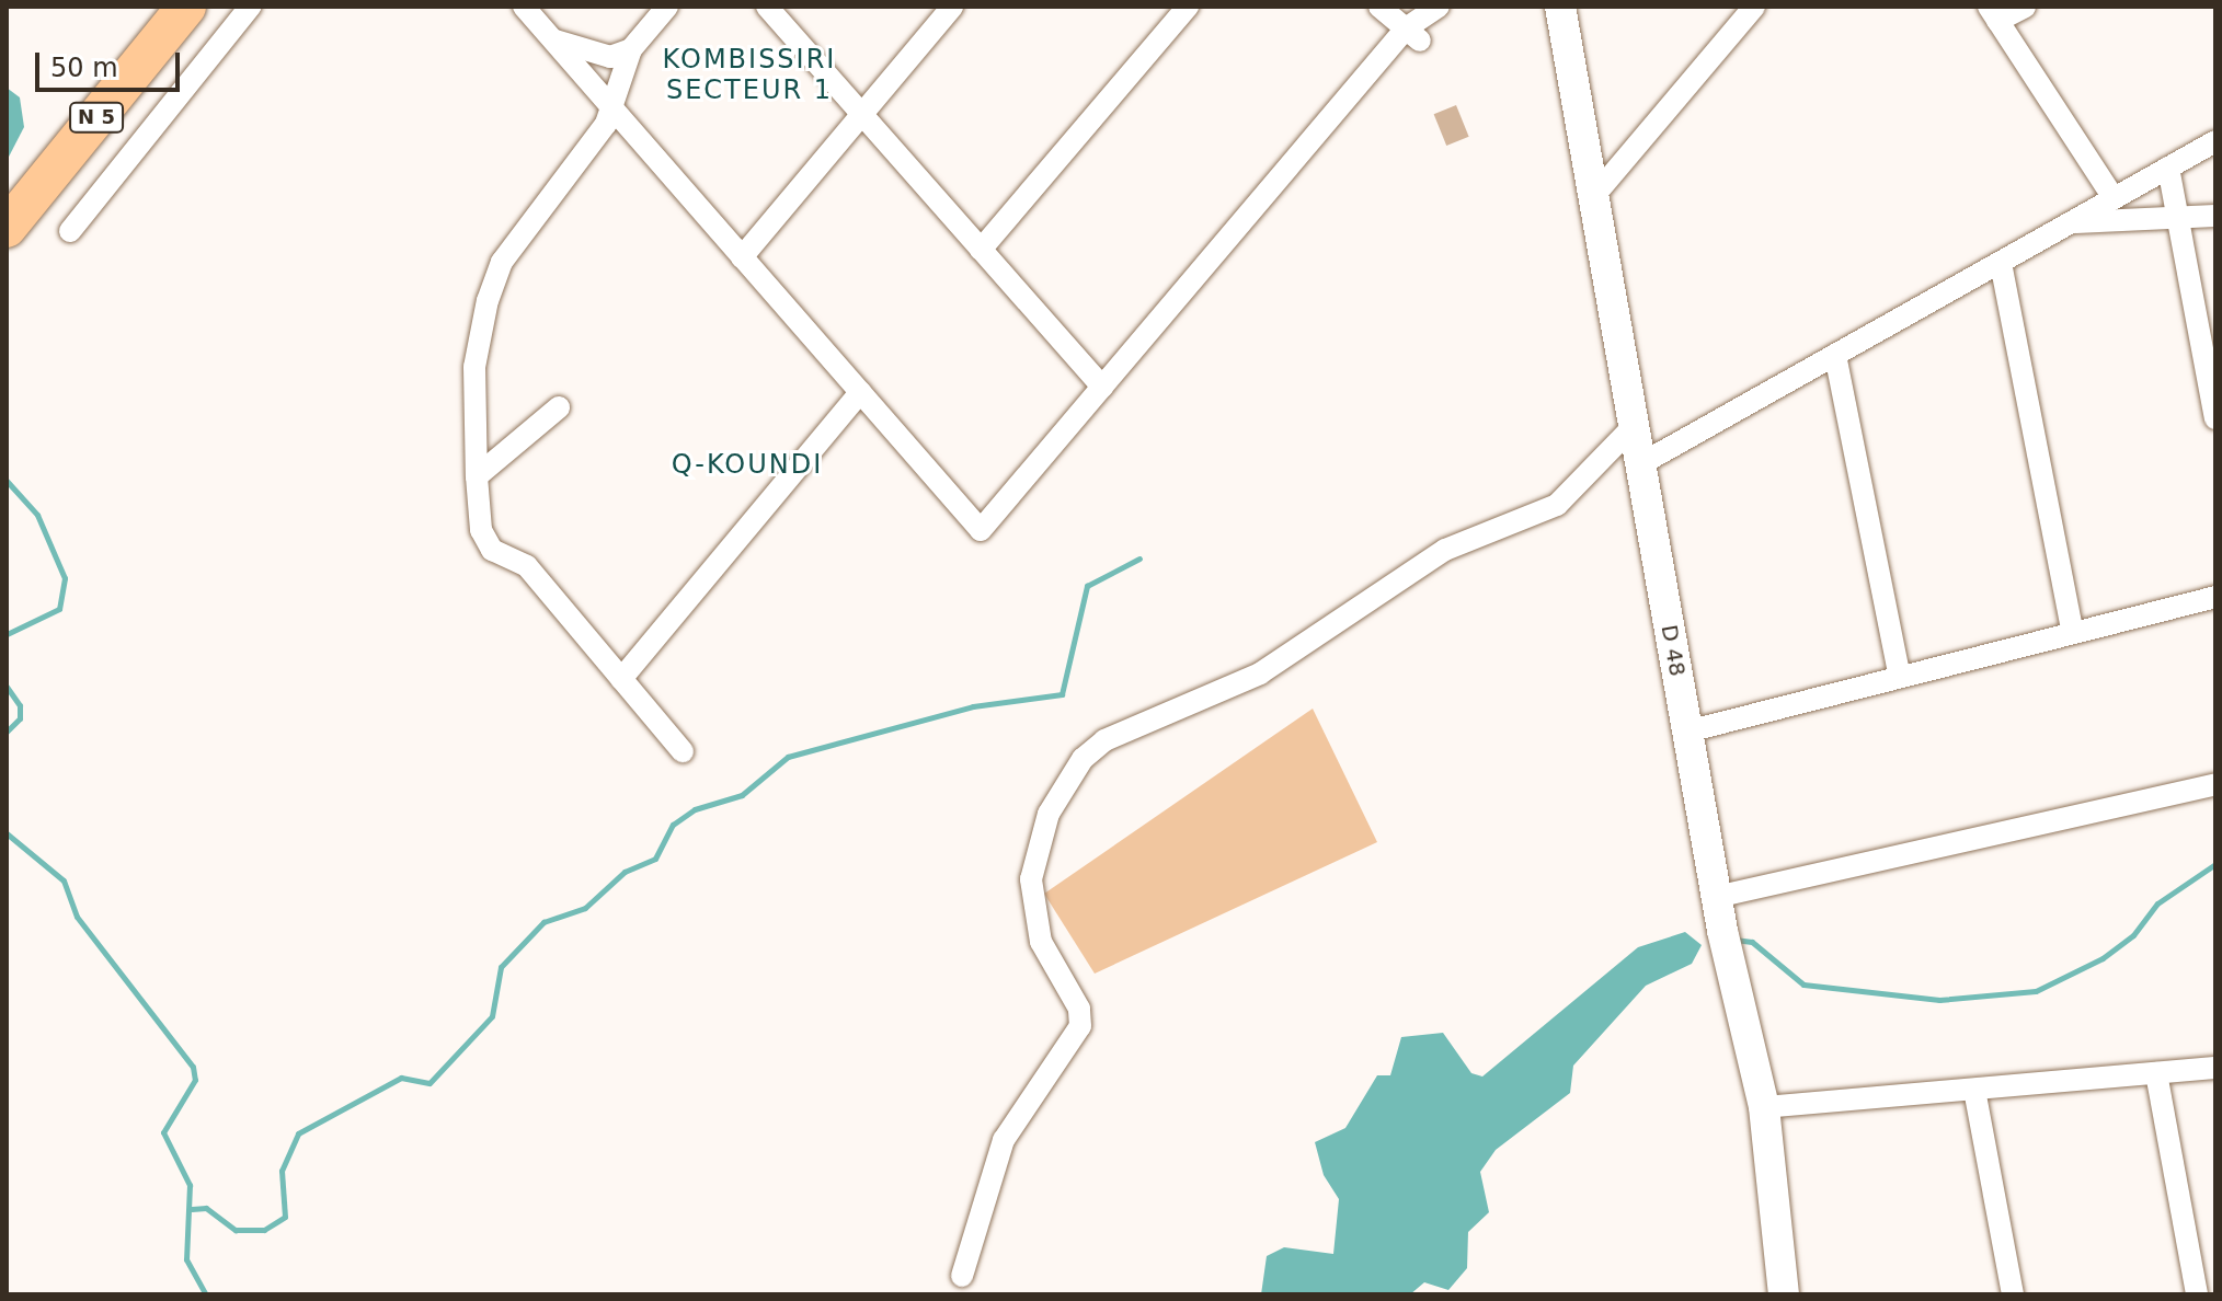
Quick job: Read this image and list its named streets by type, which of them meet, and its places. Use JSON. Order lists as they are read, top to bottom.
{
  "streets": {
    "highway": ["N 5"],
    "street": ["D 48"]
  },
  "districts": ["KOMBISSIRI SECTEUR 1", "Q-KOUNDI"],
  "scale_bar": "50 m"
}
